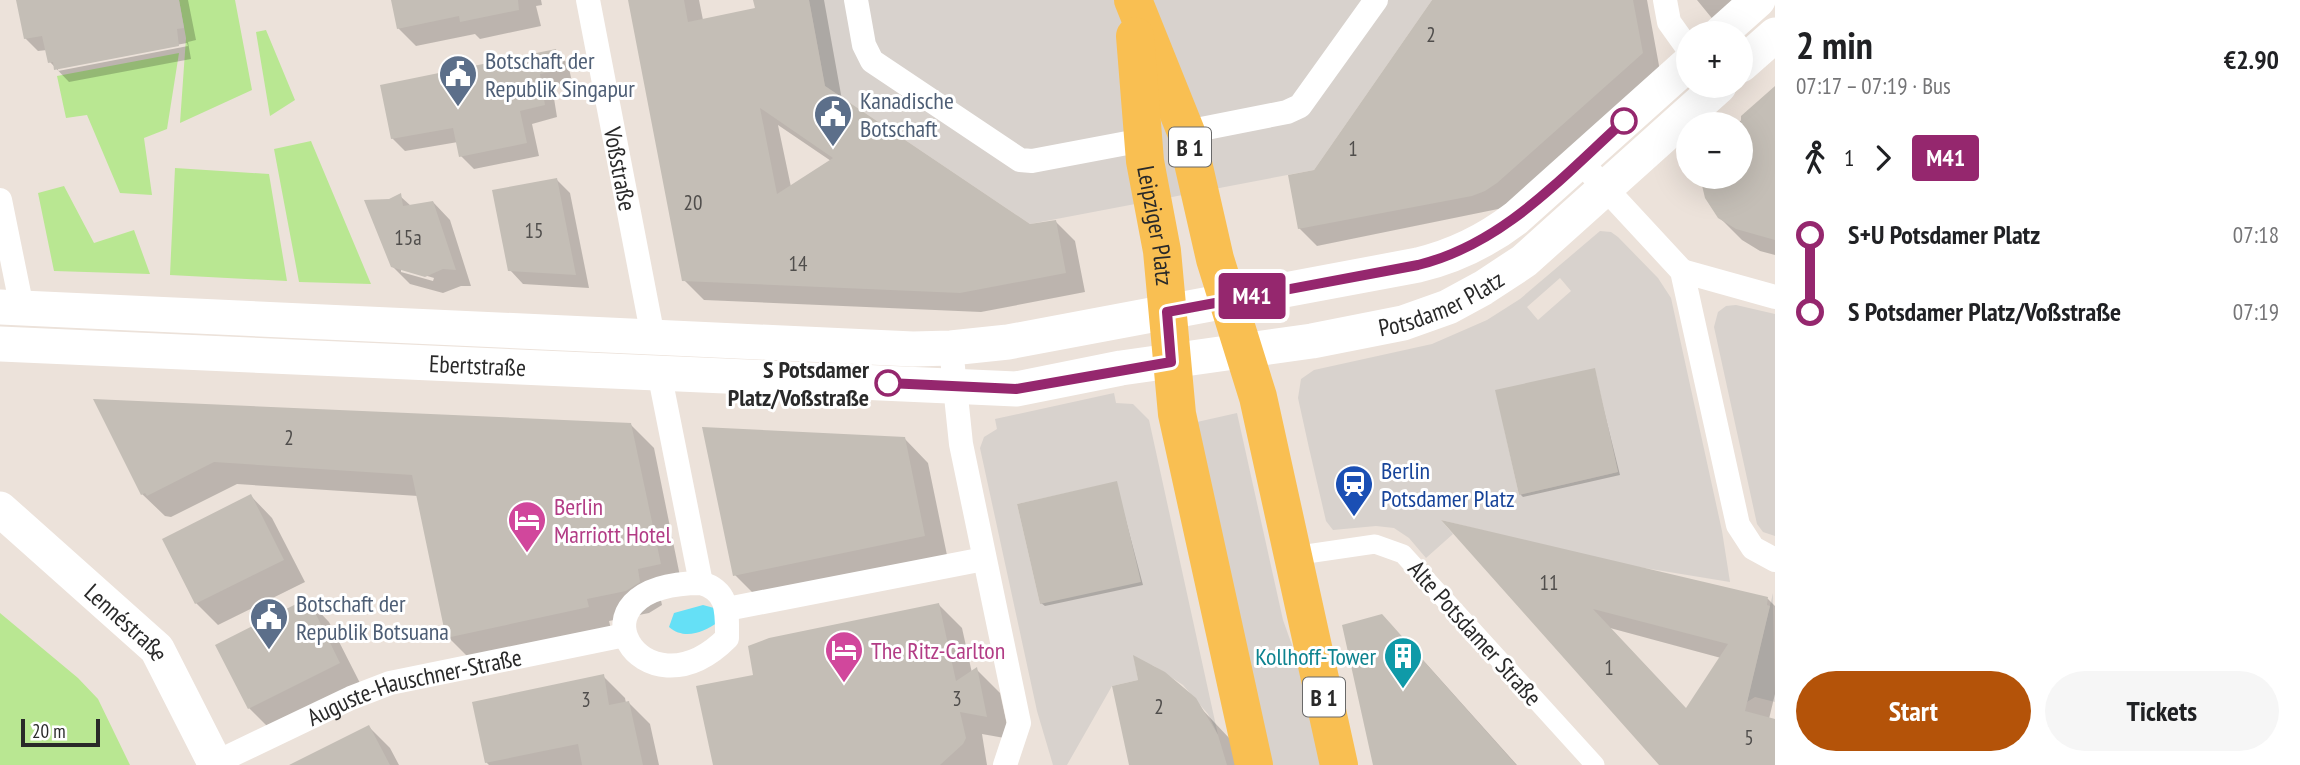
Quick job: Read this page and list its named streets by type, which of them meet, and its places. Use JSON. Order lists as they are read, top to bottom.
{
  "streets": {
    "main road": [
      "B 1",
      "Leipziger Platz",
      "Potsdamer Platz",
      "Ebertstraße",
      "Lennéstraße"
    ],
    "street": ["Voßstraße", "Alte Potsdamer Straße", "Auguste-Hauschner-Straße"]
  },
  "crossings": [
    ["B 1", "Leipziger Platz"],
    ["B 1", "Potsdamer Platz"],
    ["B 1", "Alte Potsdamer Straße"],
    ["Voßstraße", "Ebertstraße"],
    ["Leipziger Platz", "Potsdamer Platz"],
    ["Potsdamer Platz", "Ebertstraße"],
    ["Lennéstraße", "Auguste-Hauschner-Straße"]
  ],
  "places": {
    "public building": ["Botschaft der Republik Singapur", "Kanadische Botschaft", "Botschaft der Republik Botsuana"],
    "other": ["S Potsdamer Platz/Voßstraße"],
    "station": ["Berlin Potsdamer Platz"],
    "hotel": ["Berlin Marriott Hotel", "The Ritz-Carlton"],
    "building": ["Kollhoff-Tower"]
  },
  "lines": ["bus line M41"],
  "house_numbers": [
    "2",
    "1",
    "20",
    "15",
    "15a",
    "14",
    "2",
    "11",
    "1",
    "3",
    "3",
    "2",
    "5"
  ],
  "scale_bar": "20 m",
  "page": {
    "on_map": "M41",
    "heading": ["2 min", "07:17 – 07:19 · Bus", "€2.90"],
    "map_buttons": ["+", "−"],
    "legs": ["1", "M41"],
    "list": [
      {
        "name": "S+U Potsdamer Platz",
        "value": "07:18"
      },
      {
        "name": "S Potsdamer Platz/Voßstraße",
        "value": "07:19"
      }
    ],
    "buttons": ["Start", "Tickets"],
    "scale": "20 m"
  }
}
